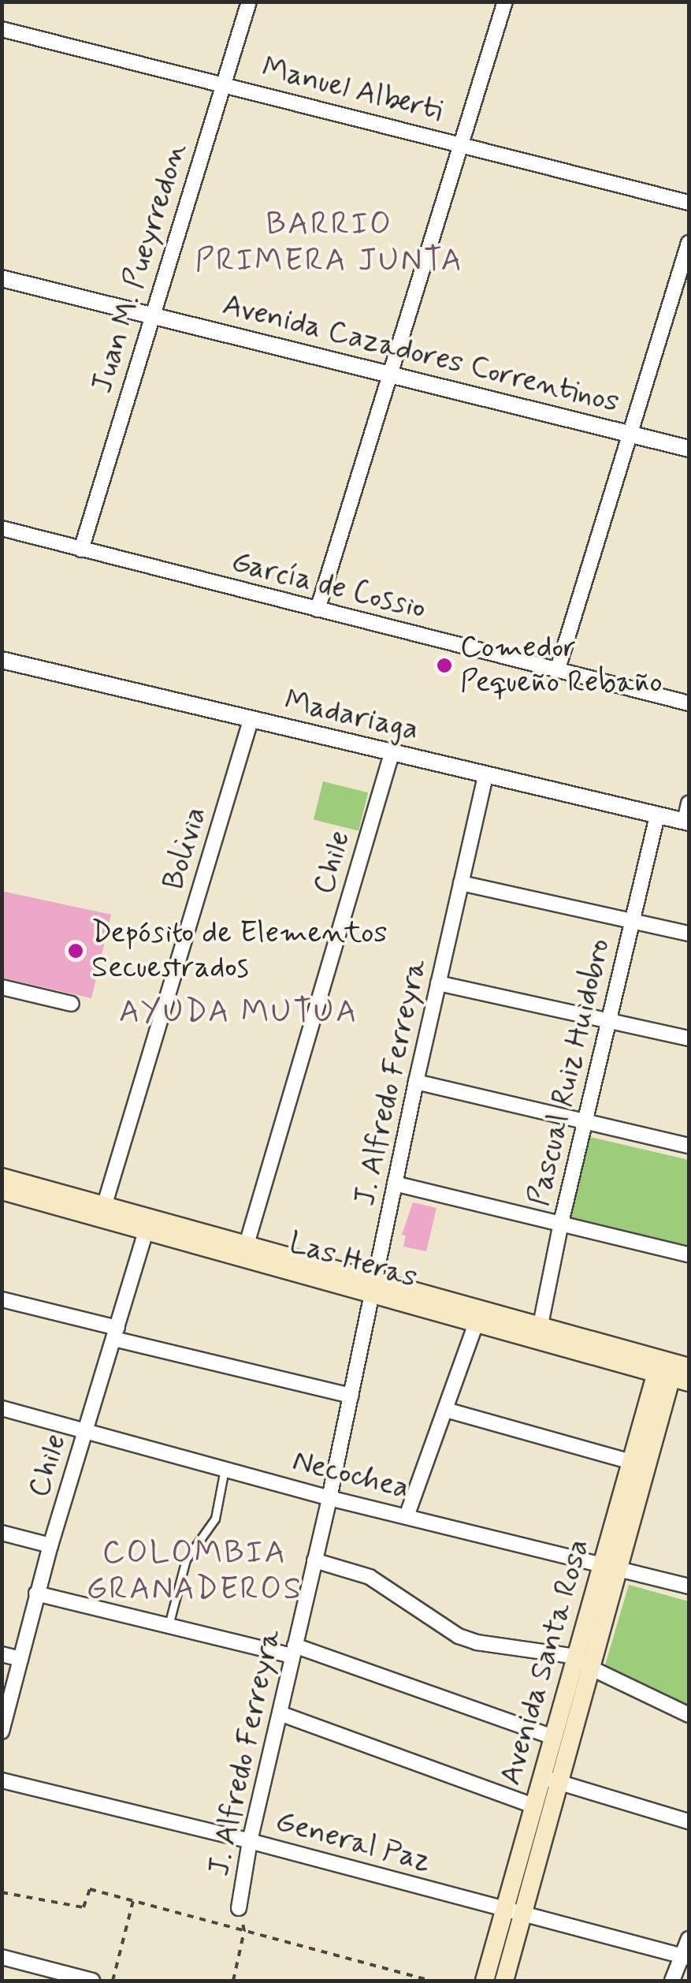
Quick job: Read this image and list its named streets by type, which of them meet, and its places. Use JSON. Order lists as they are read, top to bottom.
{
  "streets": {
    "main road": ["Las Heras", "Avenida Santa Rosa"],
    "street": [
      "Manuel Alberti",
      "Juan M. Pueyrredon",
      "Avenida Cazadores Correntinos",
      "García de Cossio",
      "Madariaga",
      "Bolivia",
      "Chile",
      "Pascual Ruiz Huidobro",
      "J. Alfredo Ferreyra",
      "Necochea",
      "General Paz"
    ]
  },
  "crossings": [
    ["Manuel Alberti", "Juan M. Pueyrredon"],
    ["Juan M. Pueyrredon", "Avenida Cazadores Correntinos"],
    ["Juan M. Pueyrredon", "García de Cossio"],
    ["Madariaga", "Bolivia"],
    ["Madariaga", "Chile"],
    ["Madariaga", "Pascual Ruiz Huidobro"],
    ["Madariaga", "J. Alfredo Ferreyra"],
    ["Bolivia", "Las Heras"],
    ["Chile", "Las Heras"],
    ["Chile", "Necochea"],
    ["Pascual Ruiz Huidobro", "Las Heras"],
    ["J. Alfredo Ferreyra", "Las Heras"],
    ["J. Alfredo Ferreyra", "Necochea"],
    ["J. Alfredo Ferreyra", "General Paz"],
    ["Las Heras", "Avenida Santa Rosa"],
    ["Necochea", "Avenida Santa Rosa"],
    ["Avenida Santa Rosa", "General Paz"]
  ],
  "districts": ["BARRIO PRIMERA JUNTA", "AYUDA MUTUA", "COLOMBIA GRANADEROS"],
  "places": ["Comedor Pequeño Rebaño", "Depósito de Elementos Secuestrados"]
}
